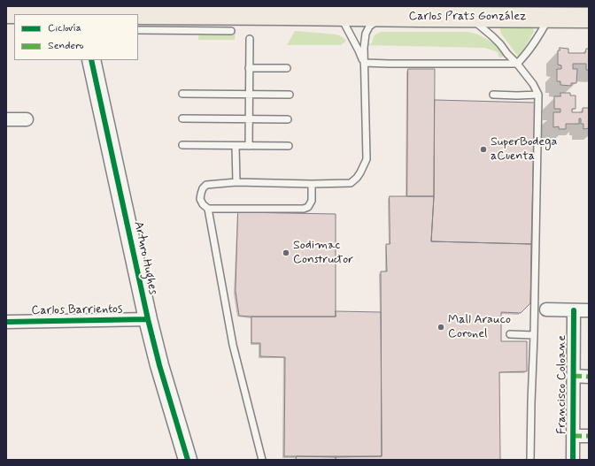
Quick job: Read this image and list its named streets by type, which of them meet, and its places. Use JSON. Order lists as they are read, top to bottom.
{
  "streets": {
    "main road": ["Carlos Prats González"],
    "street": ["Arturo Hughes", "Carlos Barrientos", "Francisco Coloane"]
  },
  "crossings": [
    ["Arturo Hughes", "Carlos Barrientos"]
  ],
  "places": ["SuperBodega aCuenta", "Sodimac Constructor", "Mall Arauco Coronel"],
  "legend": ["Ciclovía", "Sendero"]
}
